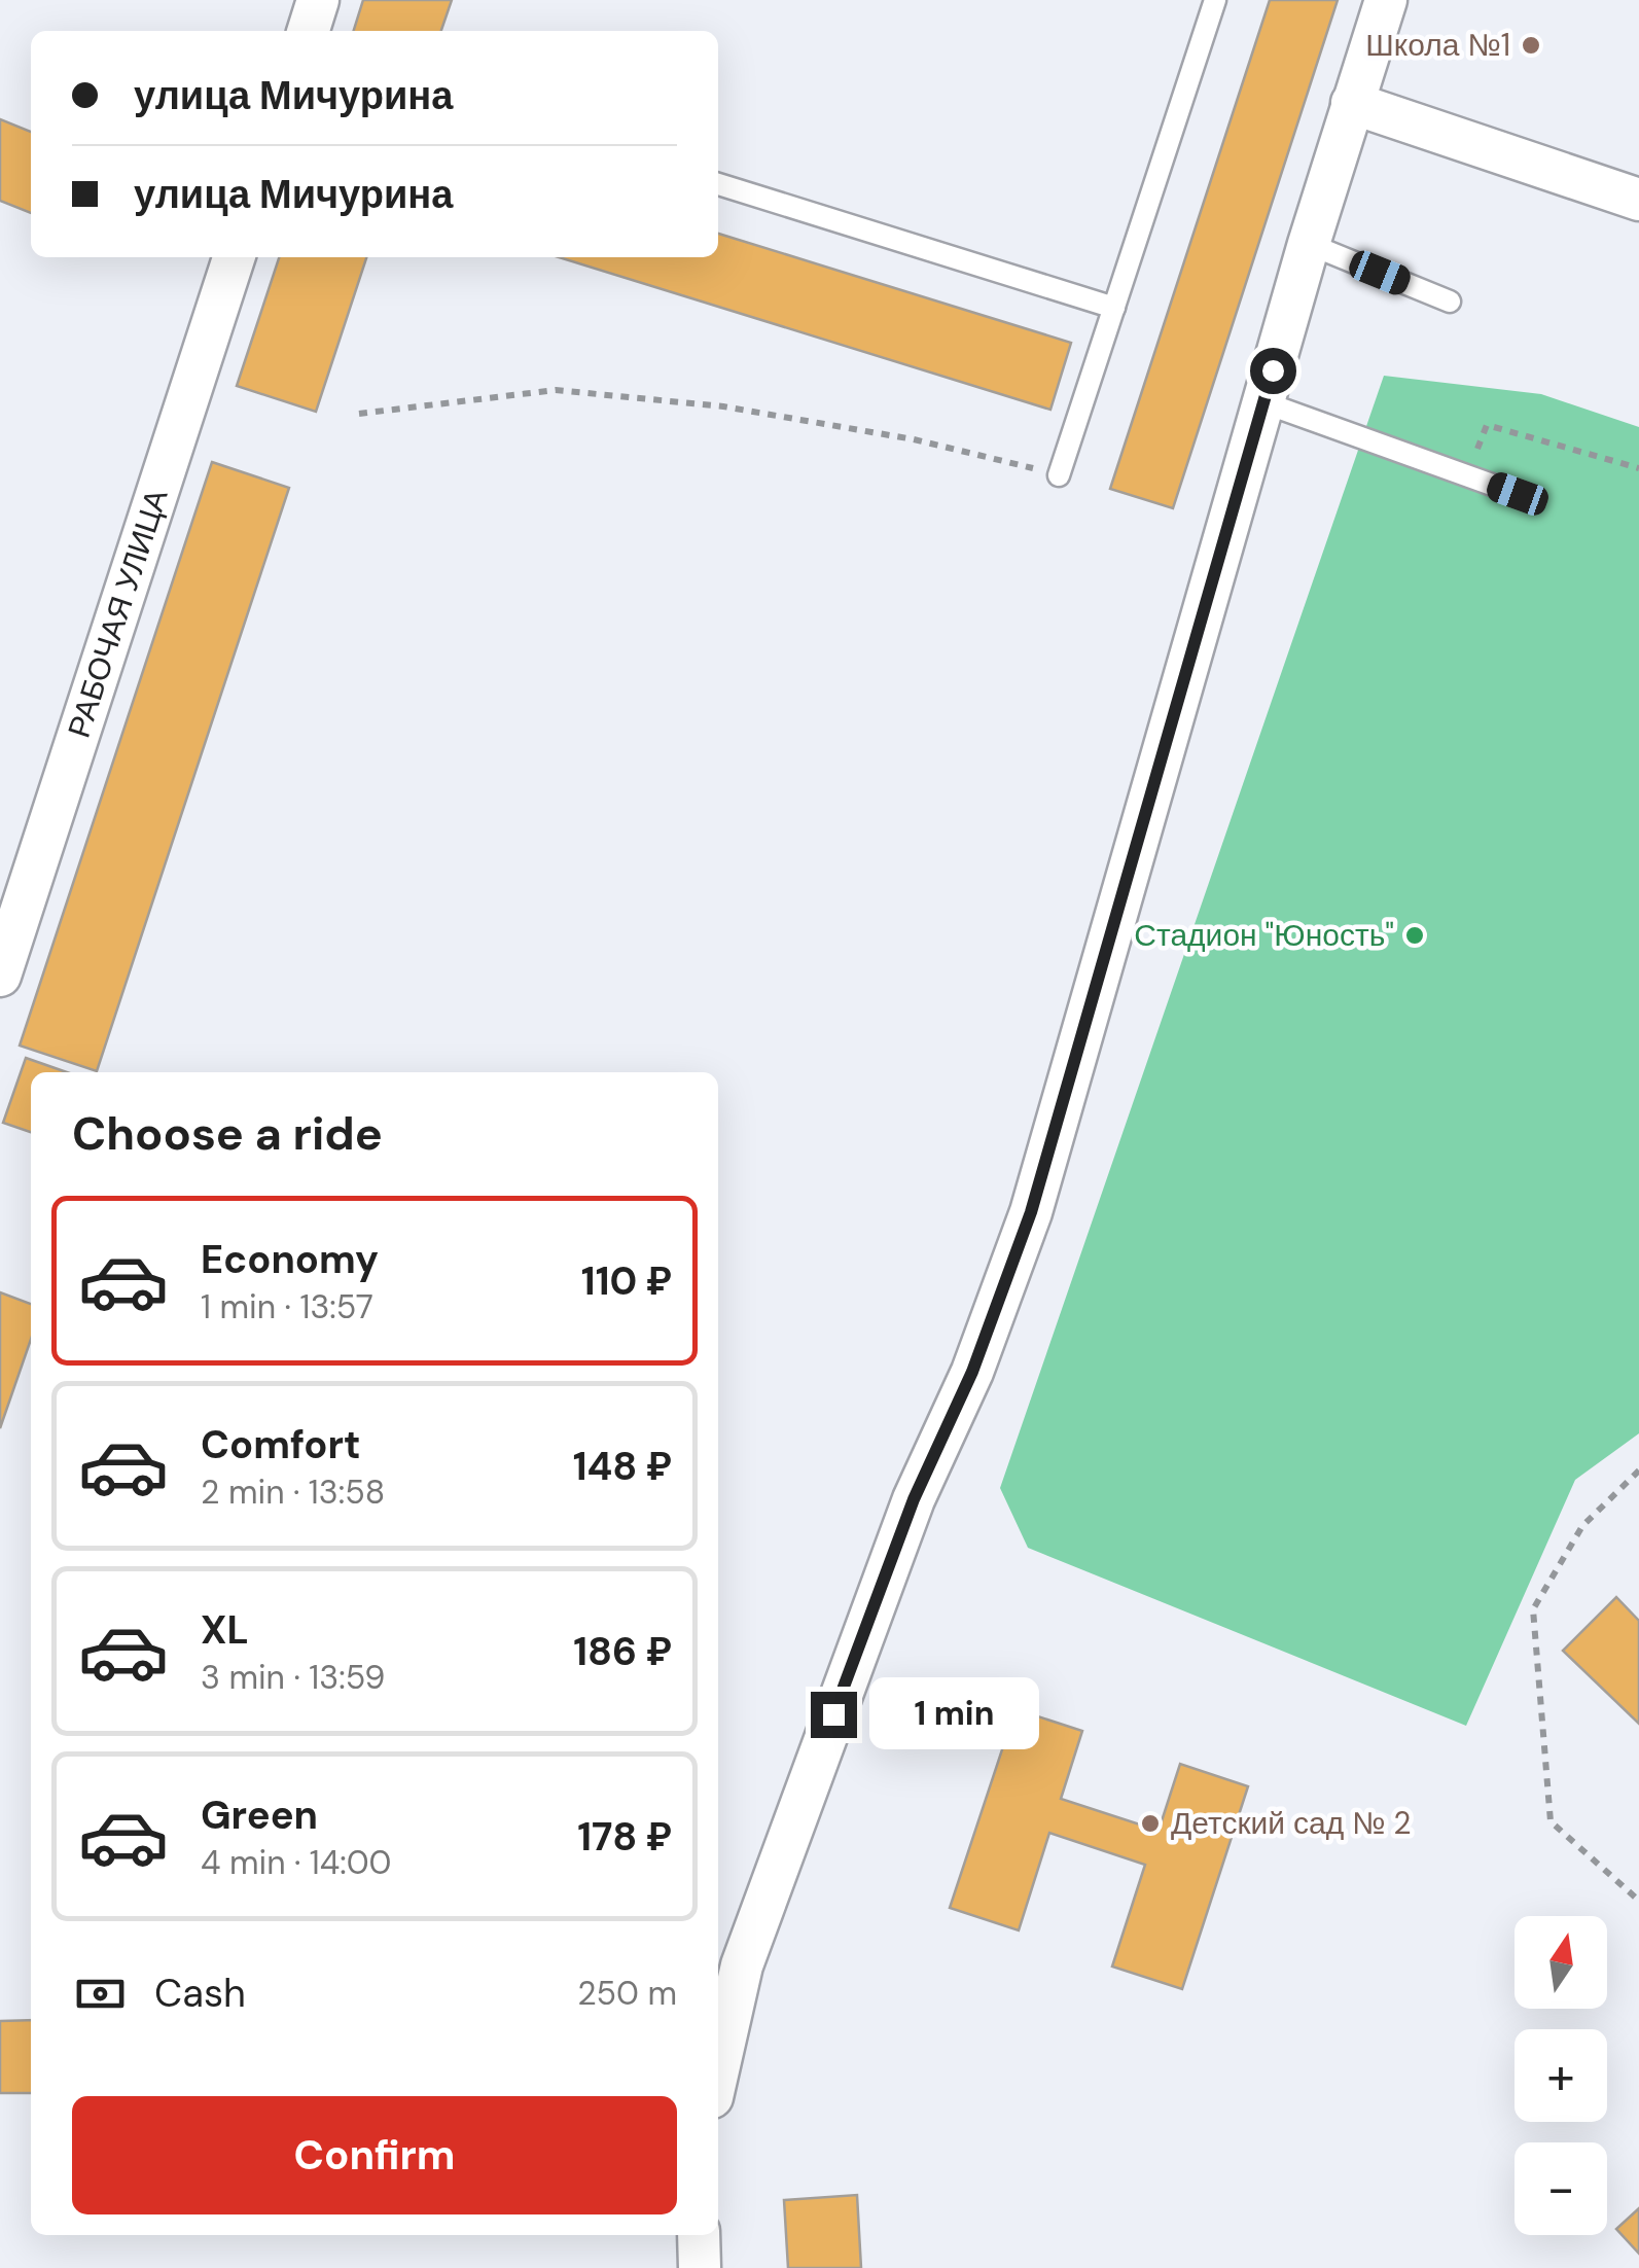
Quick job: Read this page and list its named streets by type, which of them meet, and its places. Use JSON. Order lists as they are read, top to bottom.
{
  "streets": {
    "street": ["РАБОЧАЯ УЛИЦА"]
  },
  "places": ["Школа №1", "Стадион \"Юность\"", "Детский сад № 2"],
  "north": "top",
  "page": {
    "banner": ["улица Мичурина", "улица Мичурина"],
    "heading": "Choose a ride",
    "list": [
      {
        "name": "Economy",
        "note": "1 min · 13:57",
        "value": "110 ₽"
      },
      {
        "name": "Comfort",
        "note": "2 min · 13:58",
        "value": "148 ₽"
      },
      {
        "name": "XL",
        "note": "3 min · 13:59",
        "value": "186 ₽"
      },
      {
        "name": "Green",
        "note": "4 min · 14:00",
        "value": "178 ₽"
      }
    ],
    "bubble": "1 min",
    "map_buttons": ["+", "−"],
    "pay": ["Cash", "250 m"],
    "buttons": "Confirm"
  }
}
